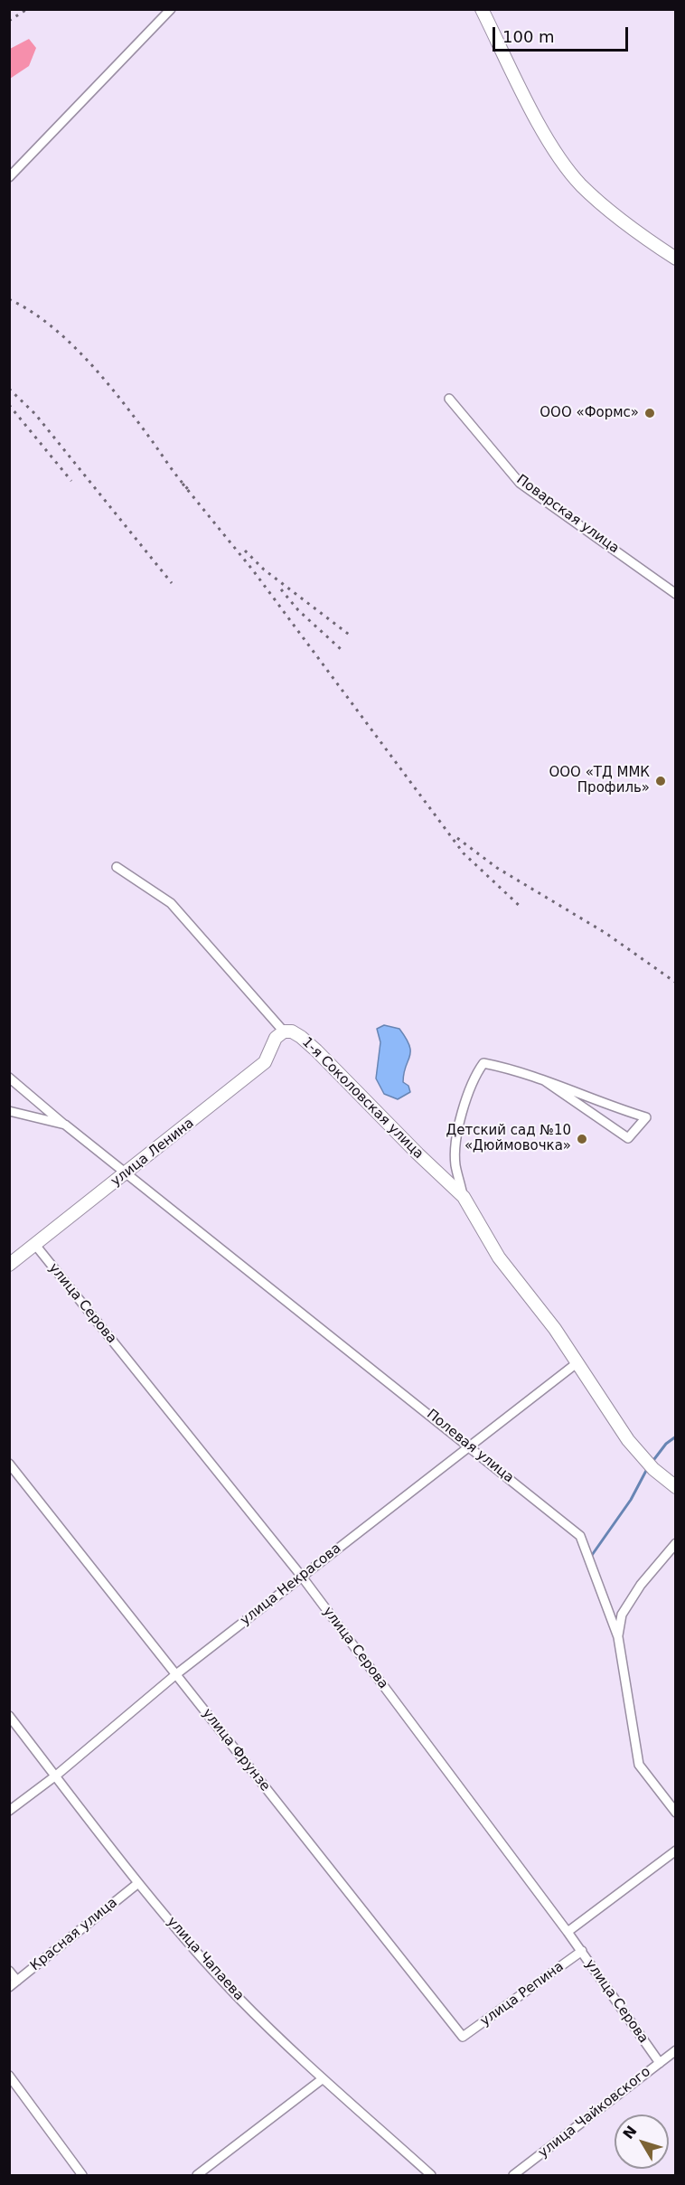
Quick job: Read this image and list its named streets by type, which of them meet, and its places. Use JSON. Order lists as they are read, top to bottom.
{
  "streets": {
    "street": [
      "Поварская улица",
      "1-я Соколовская улица",
      "улица Ленина",
      "улица Серова",
      "Полевая улица",
      "улица Некрасова",
      "улица Фрунзе",
      "Красная улица",
      "улица Чапаева",
      "улица Репина",
      "улица Чайковского"
    ]
  },
  "crossings": [
    ["1-я Соколовская улица", "улица Ленина"],
    ["1-я Соколовская улица", "улица Некрасова"],
    ["улица Ленина", "улица Серова"],
    ["улица Ленина", "Полевая улица"],
    ["улица Серова", "улица Некрасова"],
    ["улица Серова", "улица Репина"],
    ["улица Серова", "улица Чайковского"],
    ["Полевая улица", "улица Некрасова"],
    ["улица Некрасова", "улица Фрунзе"],
    ["улица Некрасова", "улица Чапаева"],
    ["улица Фрунзе", "улица Репина"],
    ["Красная улица", "улица Чапаева"]
  ],
  "places": ["ООО «Формс»", "ООО «ТД ММК Профиль»", "Детский сад №10 «Дюймовочка»"],
  "scale_bar": "100 m",
  "north": "top left"
}
